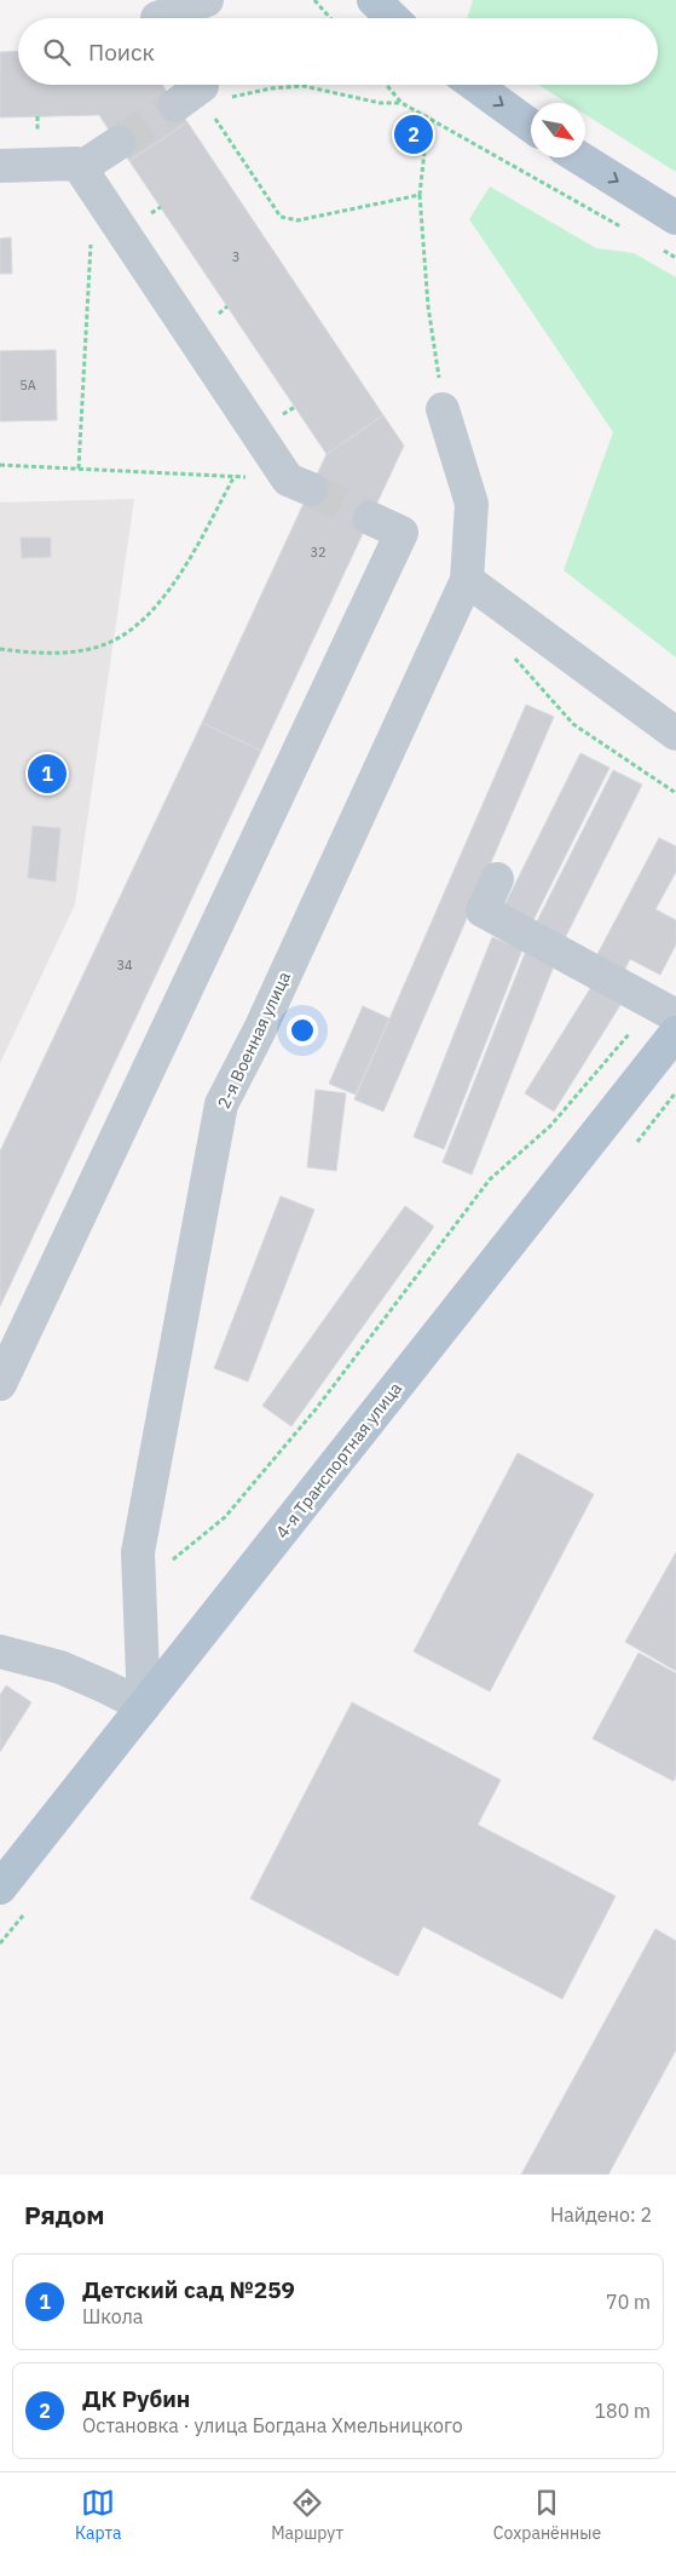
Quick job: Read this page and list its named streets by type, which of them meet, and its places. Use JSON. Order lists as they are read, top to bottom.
{
  "streets": {
    "main road": ["4-я Транспортная улица"],
    "street": ["2-я Военная улица"]
  },
  "crossings": [
    ["2-я Военная улица", "4-я Транспортная улица"]
  ],
  "house_numbers": [
    "3",
    "5А",
    "32",
    "34"
  ],
  "north": "bottom right",
  "page": {
    "search": "Поиск",
    "pins": ["2", "1"],
    "heading": ["Рядом", "Найдено: 2"],
    "list": [
      {
        "mark": "1",
        "name": "Детский сад №259",
        "note": "Школа",
        "value": "70 m"
      },
      {
        "mark": "2",
        "name": "ДК Рубин",
        "note": "Остановка · улица Богдана Хмельницкого",
        "value": "180 m"
      }
    ],
    "nav": ["Карта", "Маршрут", "Сохранённые"]
  }
}
